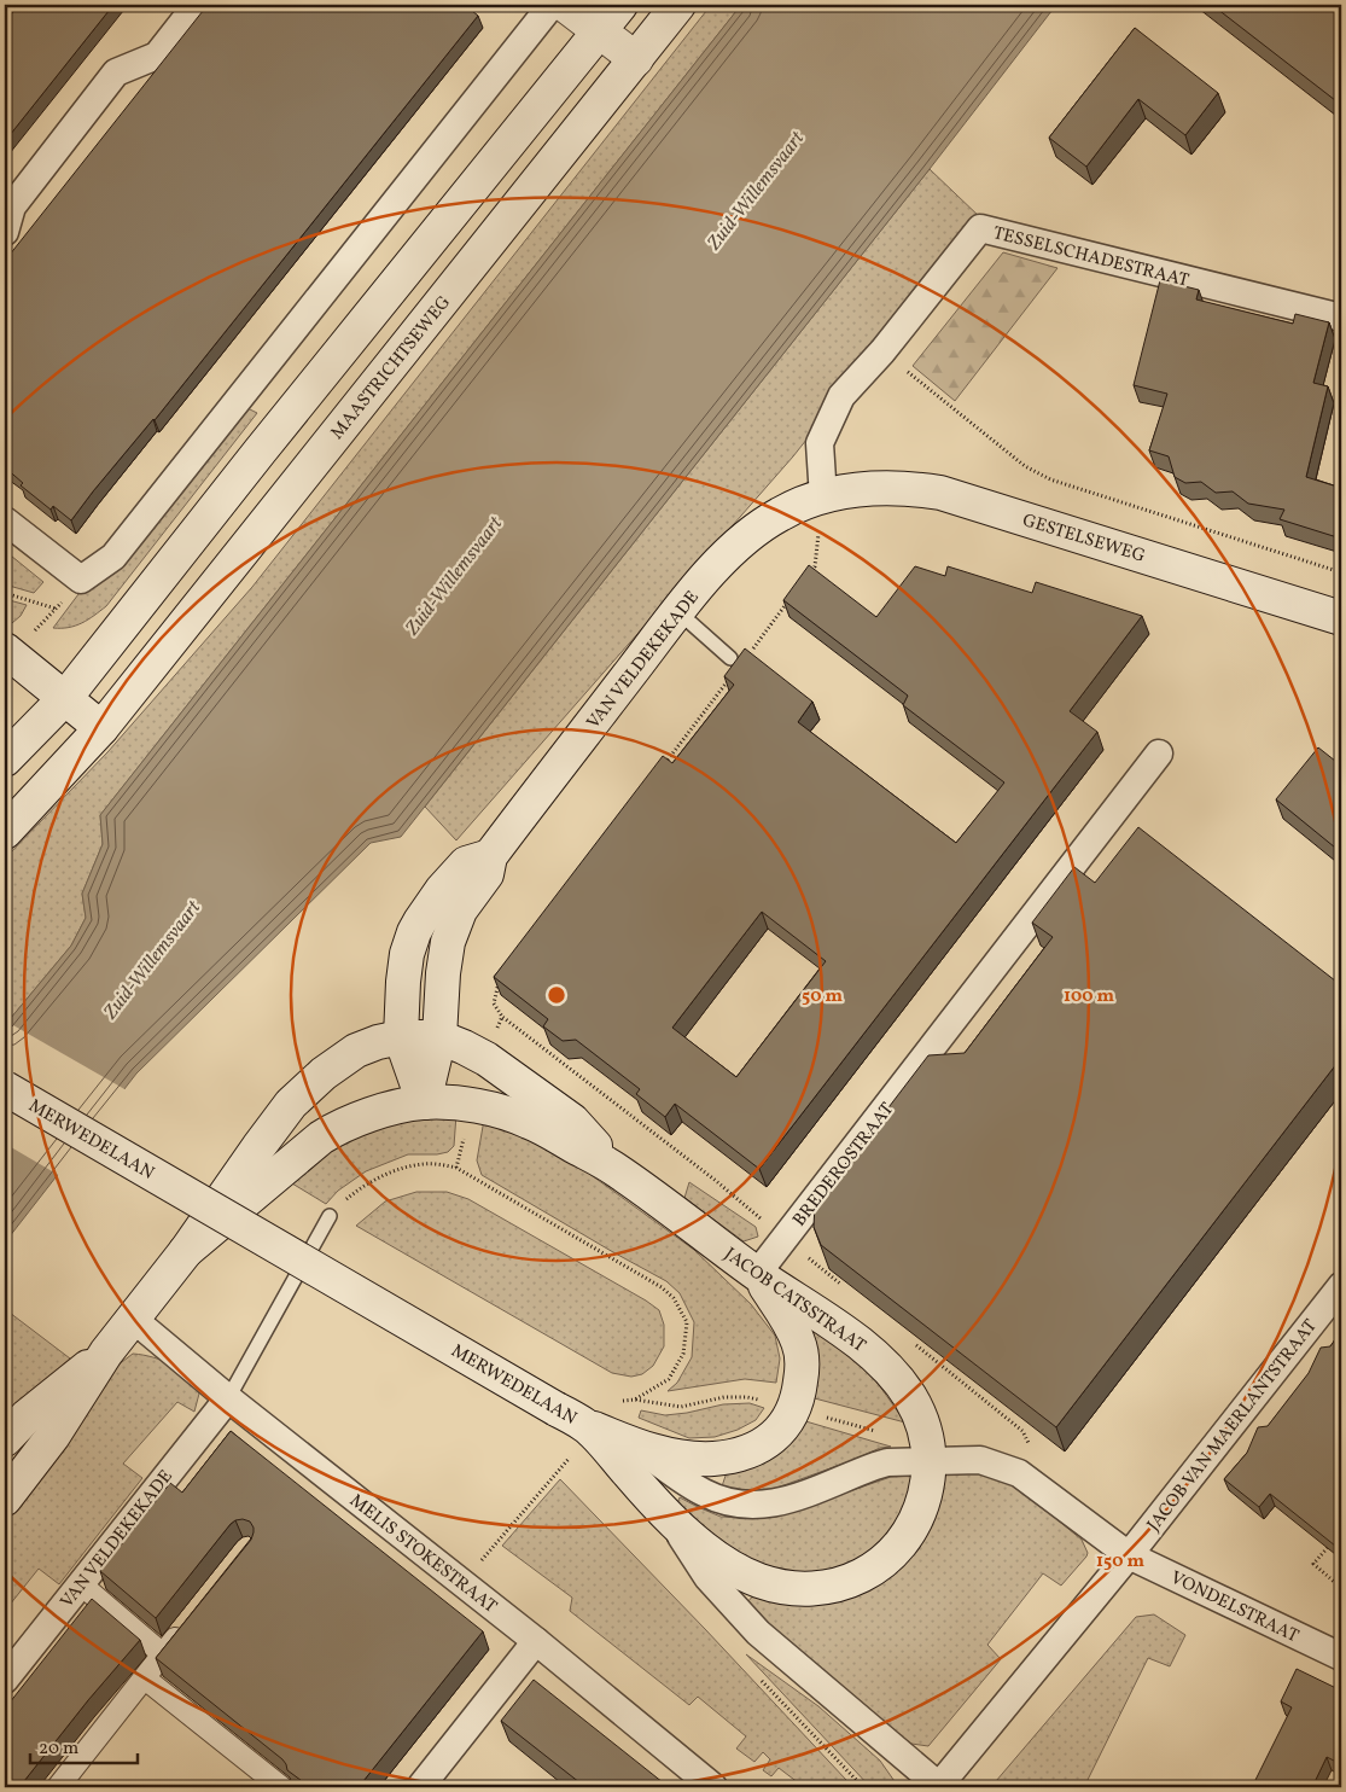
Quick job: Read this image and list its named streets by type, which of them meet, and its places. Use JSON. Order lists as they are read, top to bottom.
{
  "streets": {
    "main road": [
      "MAASTRICHTSEWEG",
      "GESTELSEWEG",
      "VAN VELDEKEKADE",
      "MERWEDELAAN",
      "JACOB CATSSTRAAT"
    ],
    "street": [
      "TESSELSCHADESTRAAT",
      "BREDEROSTRAAT",
      "JACOB VAN MAERLANTSTRAAT",
      "MELIS STOKESTRAAT",
      "VONDELSTRAAT"
    ]
  },
  "crossings": [
    ["TESSELSCHADESTRAAT", "GESTELSEWEG"],
    ["TESSELSCHADESTRAAT", "VAN VELDEKEKADE"],
    ["GESTELSEWEG", "VAN VELDEKEKADE"],
    ["VAN VELDEKEKADE", "JACOB CATSSTRAAT"],
    ["VAN VELDEKEKADE", "MELIS STOKESTRAAT"],
    ["MERWEDELAAN", "JACOB CATSSTRAAT"],
    ["MERWEDELAAN", "JACOB VAN MAERLANTSTRAAT"],
    ["BREDEROSTRAAT", "JACOB CATSSTRAAT"],
    ["JACOB VAN MAERLANTSTRAAT", "VONDELSTRAAT"]
  ],
  "water": ["Zuid-Willemsvaart"],
  "scale_bar": "20 m",
  "rings": ["50 m", "100 m", "150 m"]
}
